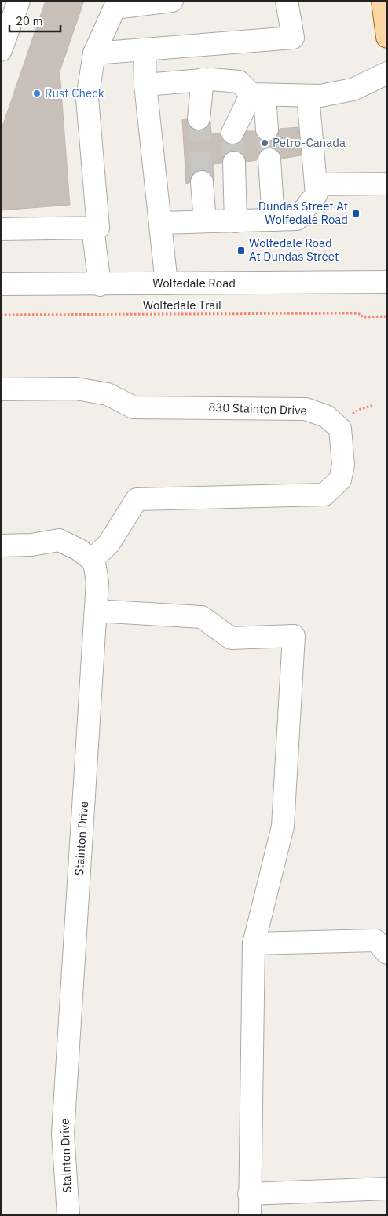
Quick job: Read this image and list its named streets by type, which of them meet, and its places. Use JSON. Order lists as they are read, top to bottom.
{
  "streets": {
    "street": ["Wolfedale Road", "830 Stainton Drive", "Stainton Drive"],
    "path": ["Wolfedale Trail"]
  },
  "crossings": [
    ["830 Stainton Drive", "Stainton Drive"]
  ],
  "places": {
    "other": ["Rust Check", "Petro-Canada"],
    "transit": ["Dundas Street At Wolfedale Road", "Wolfedale Road At Dundas Street"]
  },
  "scale_bar": "20 m"
}
